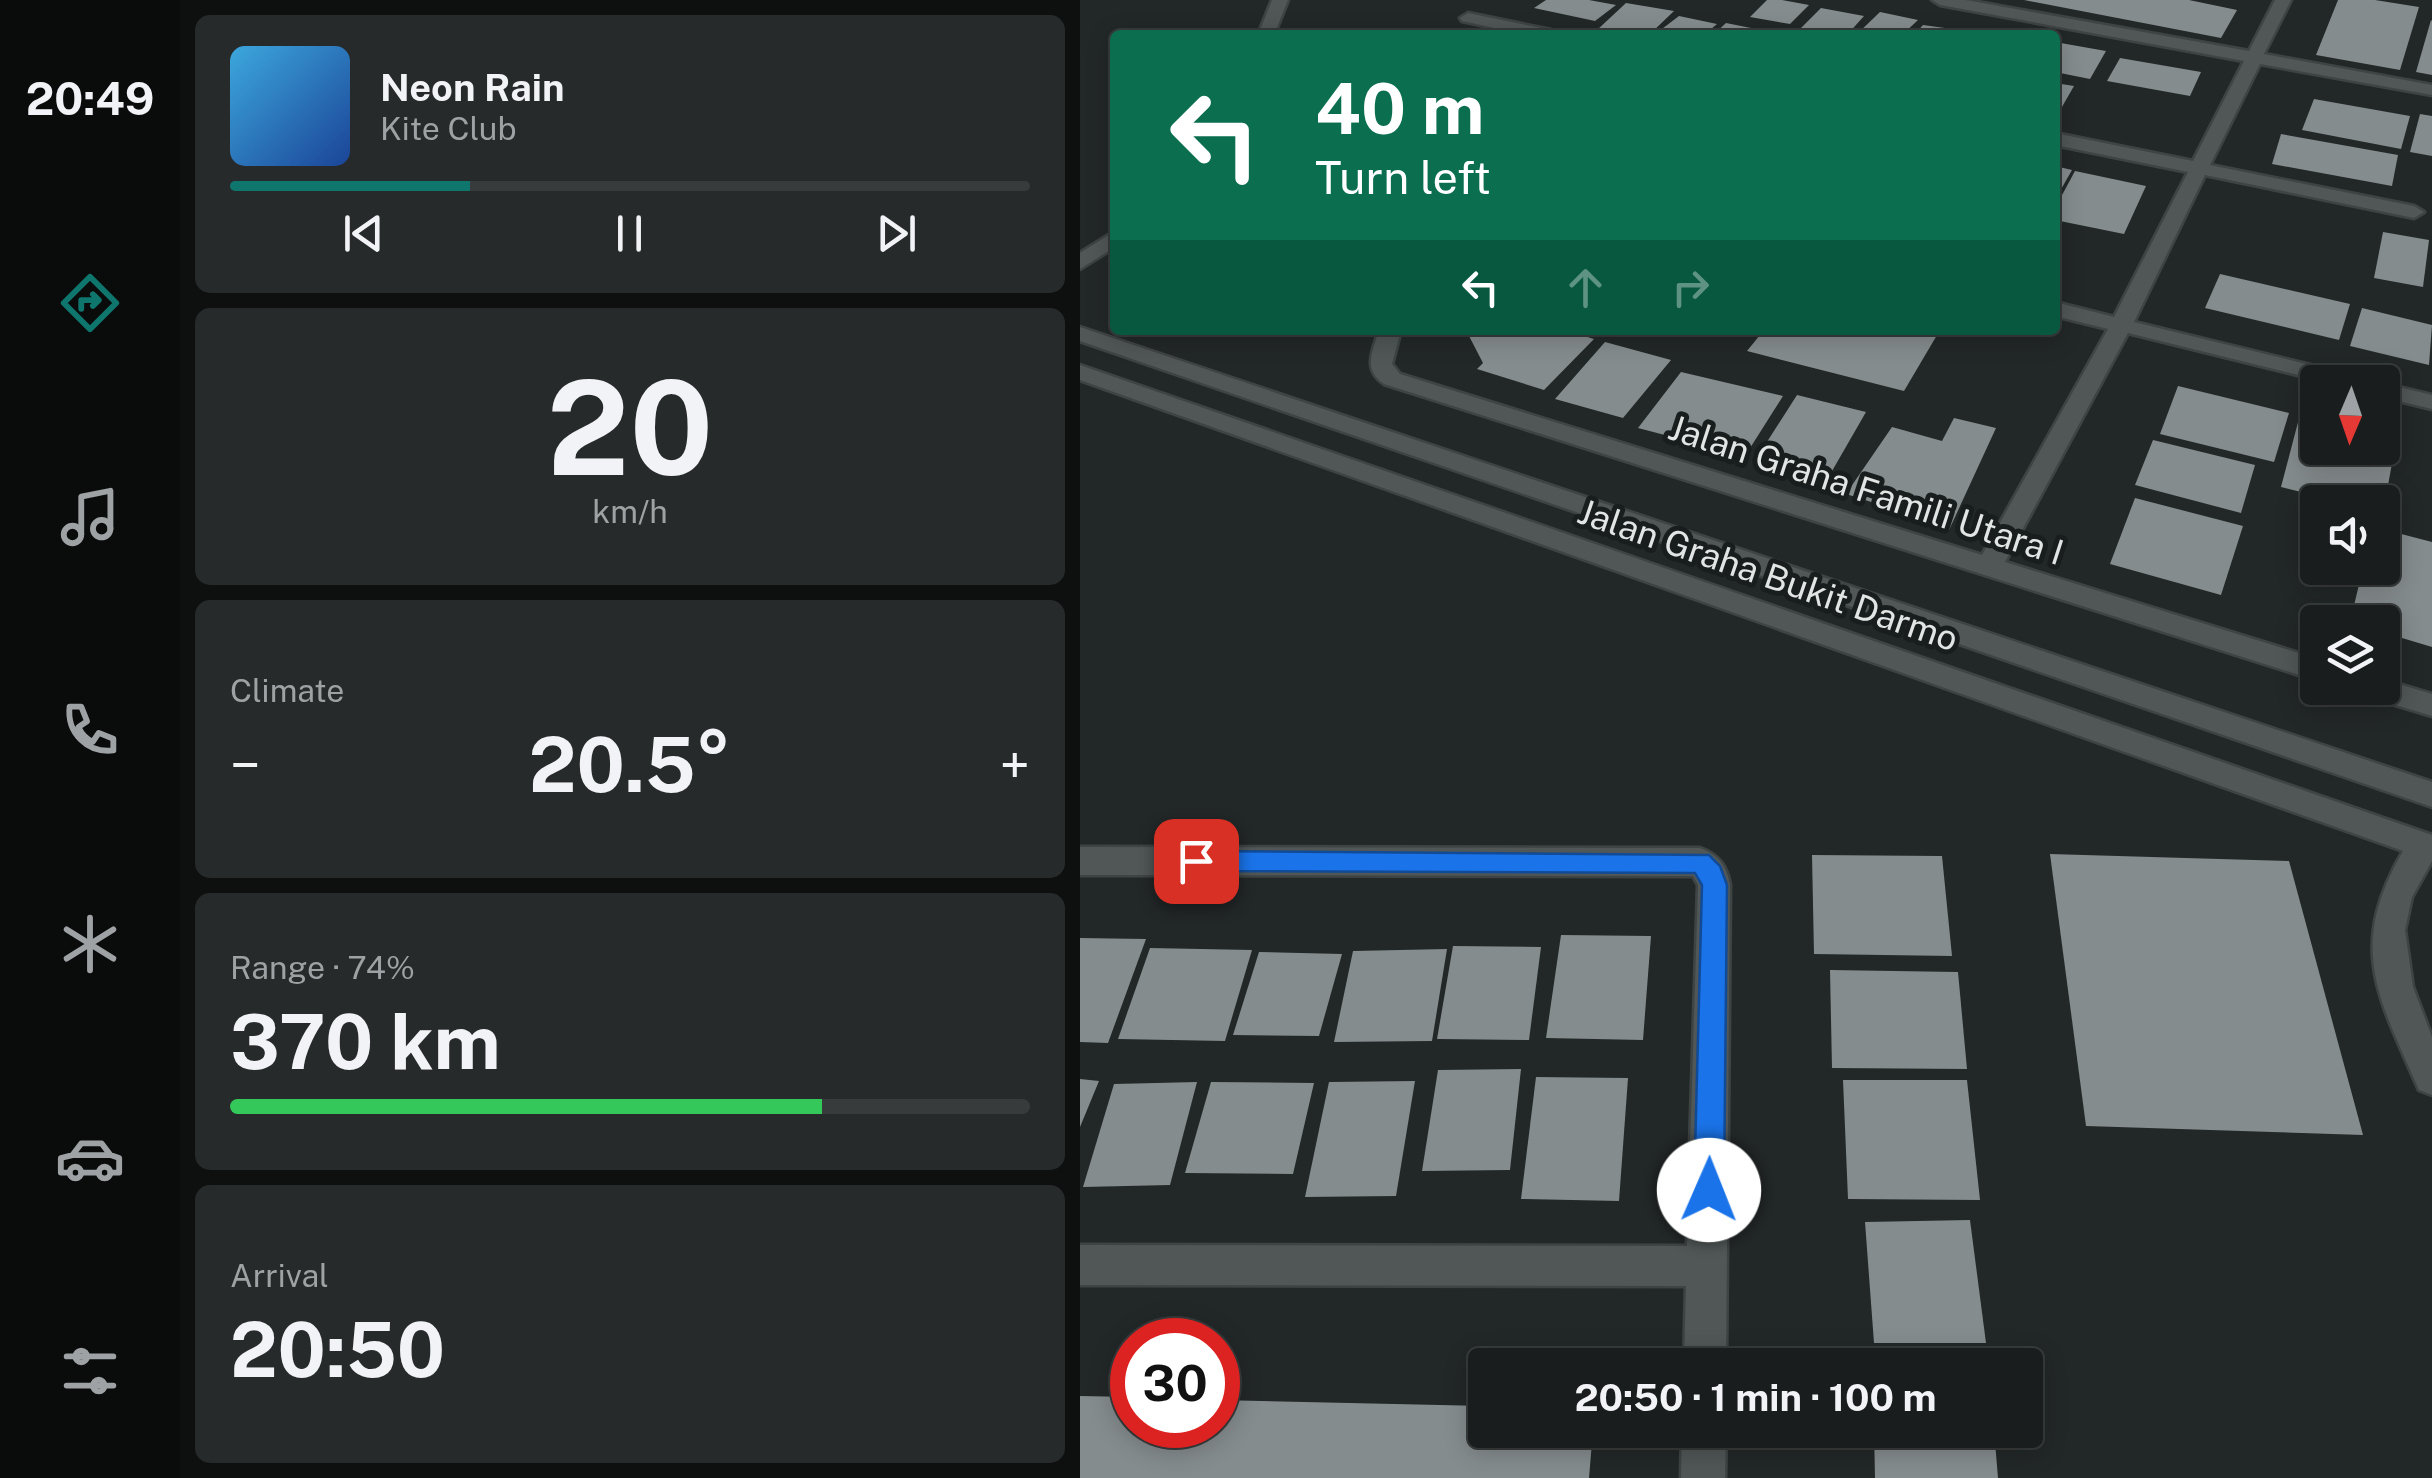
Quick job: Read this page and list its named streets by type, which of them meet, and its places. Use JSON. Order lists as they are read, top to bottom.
{
  "streets": {
    "street": ["Jalan Graha Famili Utara I", "Jalan Graha Bukit Darmo"]
  },
  "north": "bottom",
  "page": {
    "tabs": "20:49",
    "turn": ["40 m", "Turn left"],
    "song": ["Neon Rain", "Kite Club"],
    "tile": [
      ["20", "km/h"],
      "Climate",
      ["Range · 74%", "370 km"],
      ["Arrival", "20:50"]
    ],
    "heat": ["−", "20.5°", "+"],
    "limit": "30",
    "trip": "20:50 · 1 min · 100 m"
  }
}
